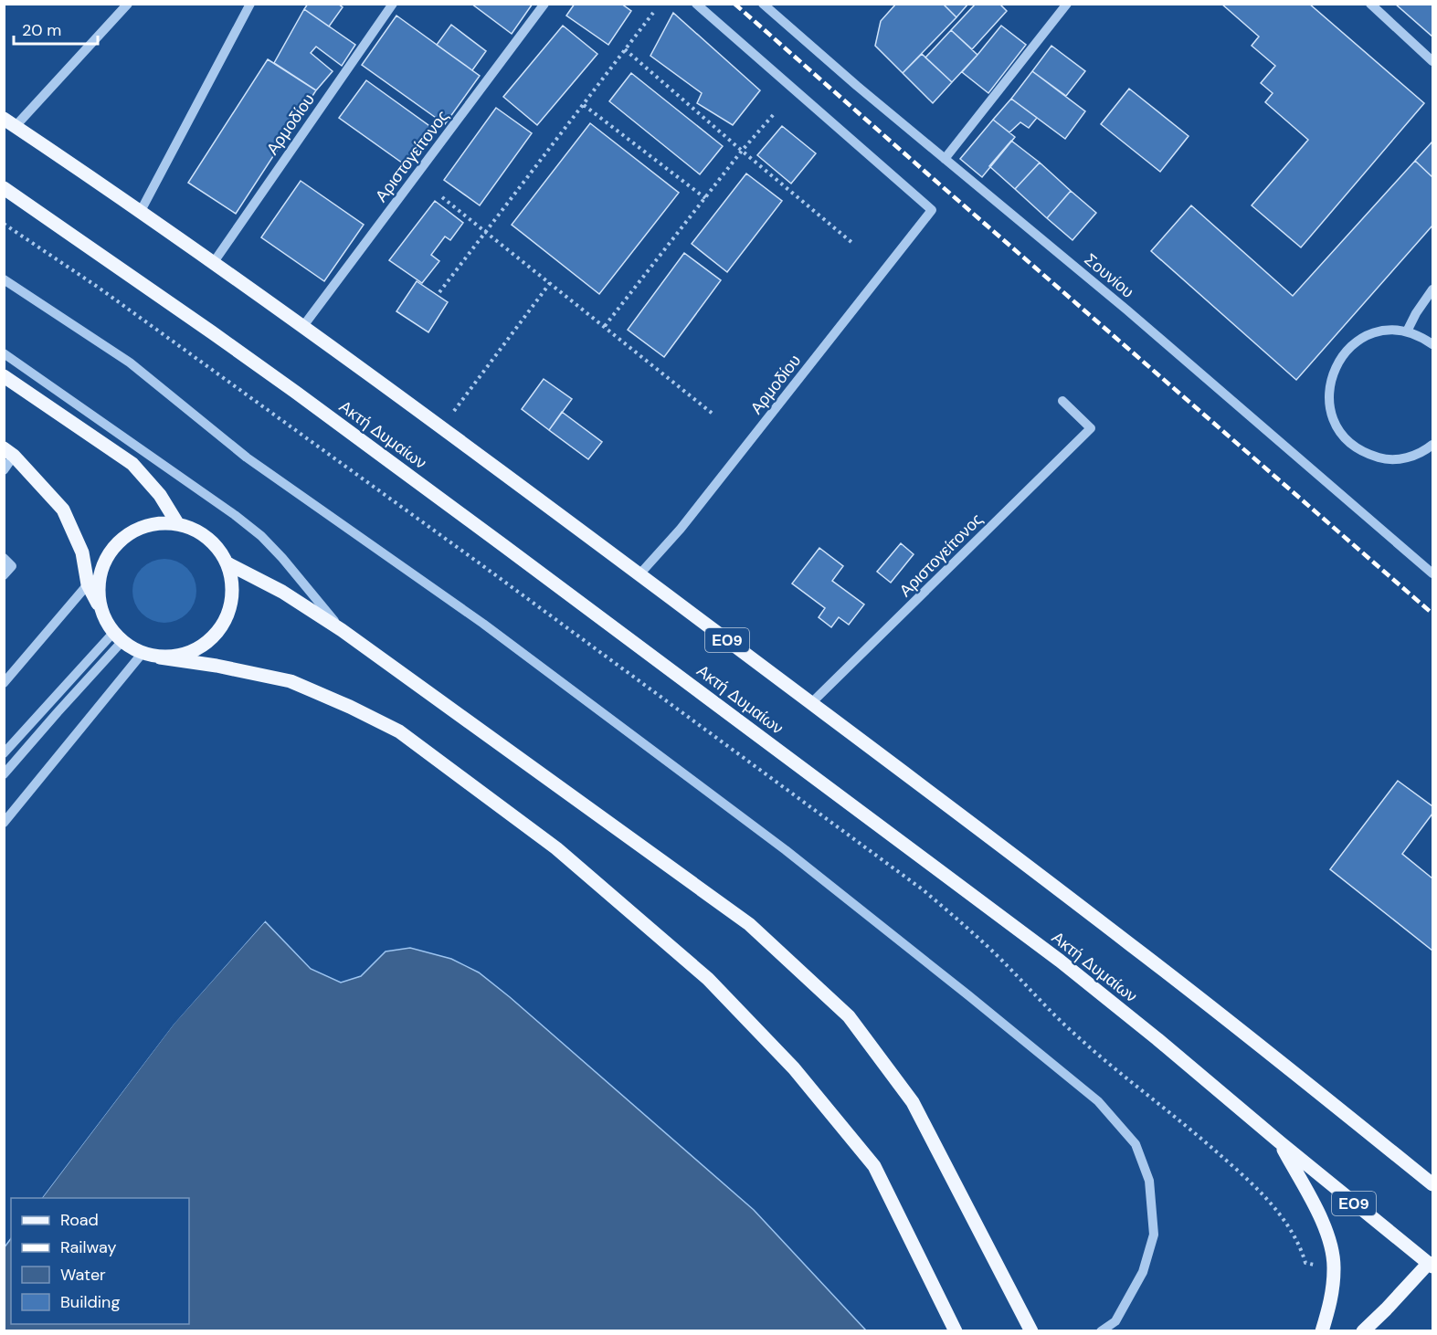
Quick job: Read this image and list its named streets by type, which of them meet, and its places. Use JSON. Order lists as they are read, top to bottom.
{
  "streets": {
    "main road": ["Ακτή Δυμαίων", "ΕΟ9"],
    "street": ["Αρμοδίου", "Αριστογείτονος", "Σουνίου"]
  },
  "crossings": [
    ["Αρμοδίου", "ΕΟ9"],
    ["Αριστογείτονος", "ΕΟ9"]
  ],
  "legend": [
    "Road",
    "Railway",
    "Water",
    "Building"
  ],
  "scale_bar": "20 m"
}
